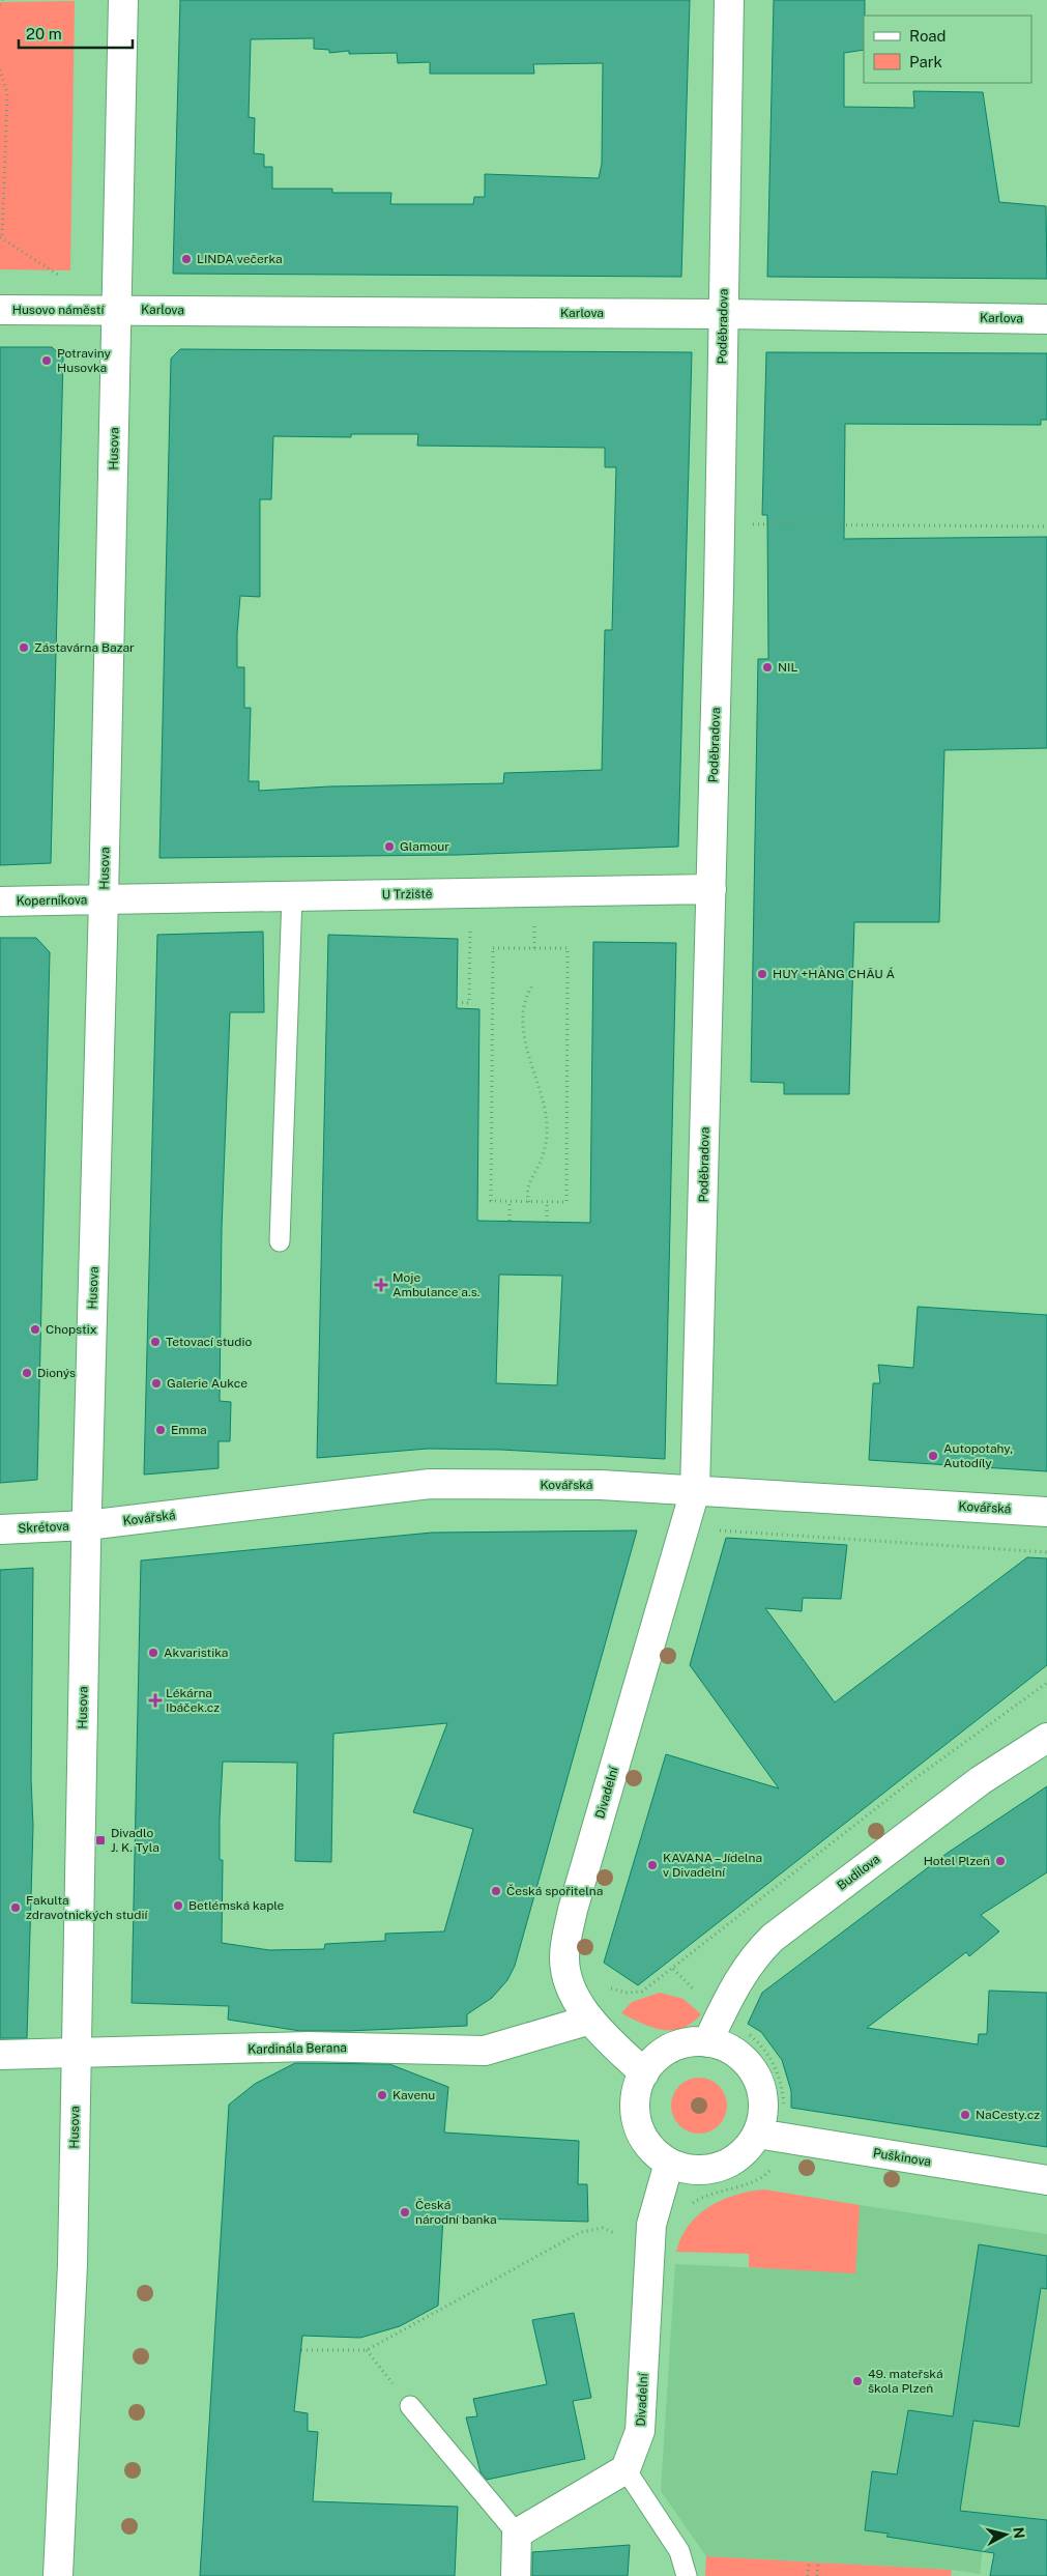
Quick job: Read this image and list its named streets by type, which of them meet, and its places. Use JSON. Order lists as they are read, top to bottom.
{
  "streets": {
    "street": [
      "Husovo náměstí",
      "Karlova",
      "Poděbradova",
      "Husova",
      "U Tržiště",
      "Koperníkova",
      "Kovářská",
      "Skrétova",
      "Divadelní",
      "Budilova",
      "Kardinála Berana",
      "Puškinova"
    ]
  },
  "crossings": [
    ["Husovo náměstí", "Karlova"],
    ["Husovo náměstí", "Husova"],
    ["Karlova", "Poděbradova"],
    ["Karlova", "Husova"],
    ["Poděbradova", "U Tržiště"],
    ["Poděbradova", "Kovářská"],
    ["Poděbradova", "Divadelní"],
    ["Husova", "U Tržiště"],
    ["Husova", "Koperníkova"],
    ["Husova", "Kovářská"],
    ["Husova", "Skrétova"],
    ["Husova", "Kardinála Berana"],
    ["U Tržiště", "Koperníkova"],
    ["Kovářská", "Skrétova"],
    ["Kovářská", "Divadelní"],
    ["Divadelní", "Budilova"],
    ["Divadelní", "Kardinála Berana"],
    ["Divadelní", "Puškinova"],
    ["Budilova", "Puškinova"]
  ],
  "places": {
    "other": [
      "LINDA večerka",
      "Potraviny Husovka",
      "Zástavárna Bazar",
      "NIL",
      "Glamour",
      "HUY +HÀNG CHÂU Á",
      "Chopstix",
      "Tetovací studio",
      "Dionýs",
      "Galerie Aukce",
      "Emma",
      "Autopotahy, Autodíly",
      "Akvaristika",
      "Hotel Plzeň",
      "KAVANA – Jídelna v Divadelní",
      "Česká spořitelna",
      "Betlémská kaple",
      "Fakulta zdravotnických studií",
      "Kavenu",
      "NaCesty.cz",
      "Česká národní banka",
      "49. mateřská škola Plzeň"
    ],
    "health": ["Moje Ambulance a.s.", "Lékárna Ibáček.cz"],
    "transit": ["Divadlo J. K. Tyla"]
  },
  "legend": ["Road", "Park"],
  "scale_bar": "20 m",
  "north": "right"
}
